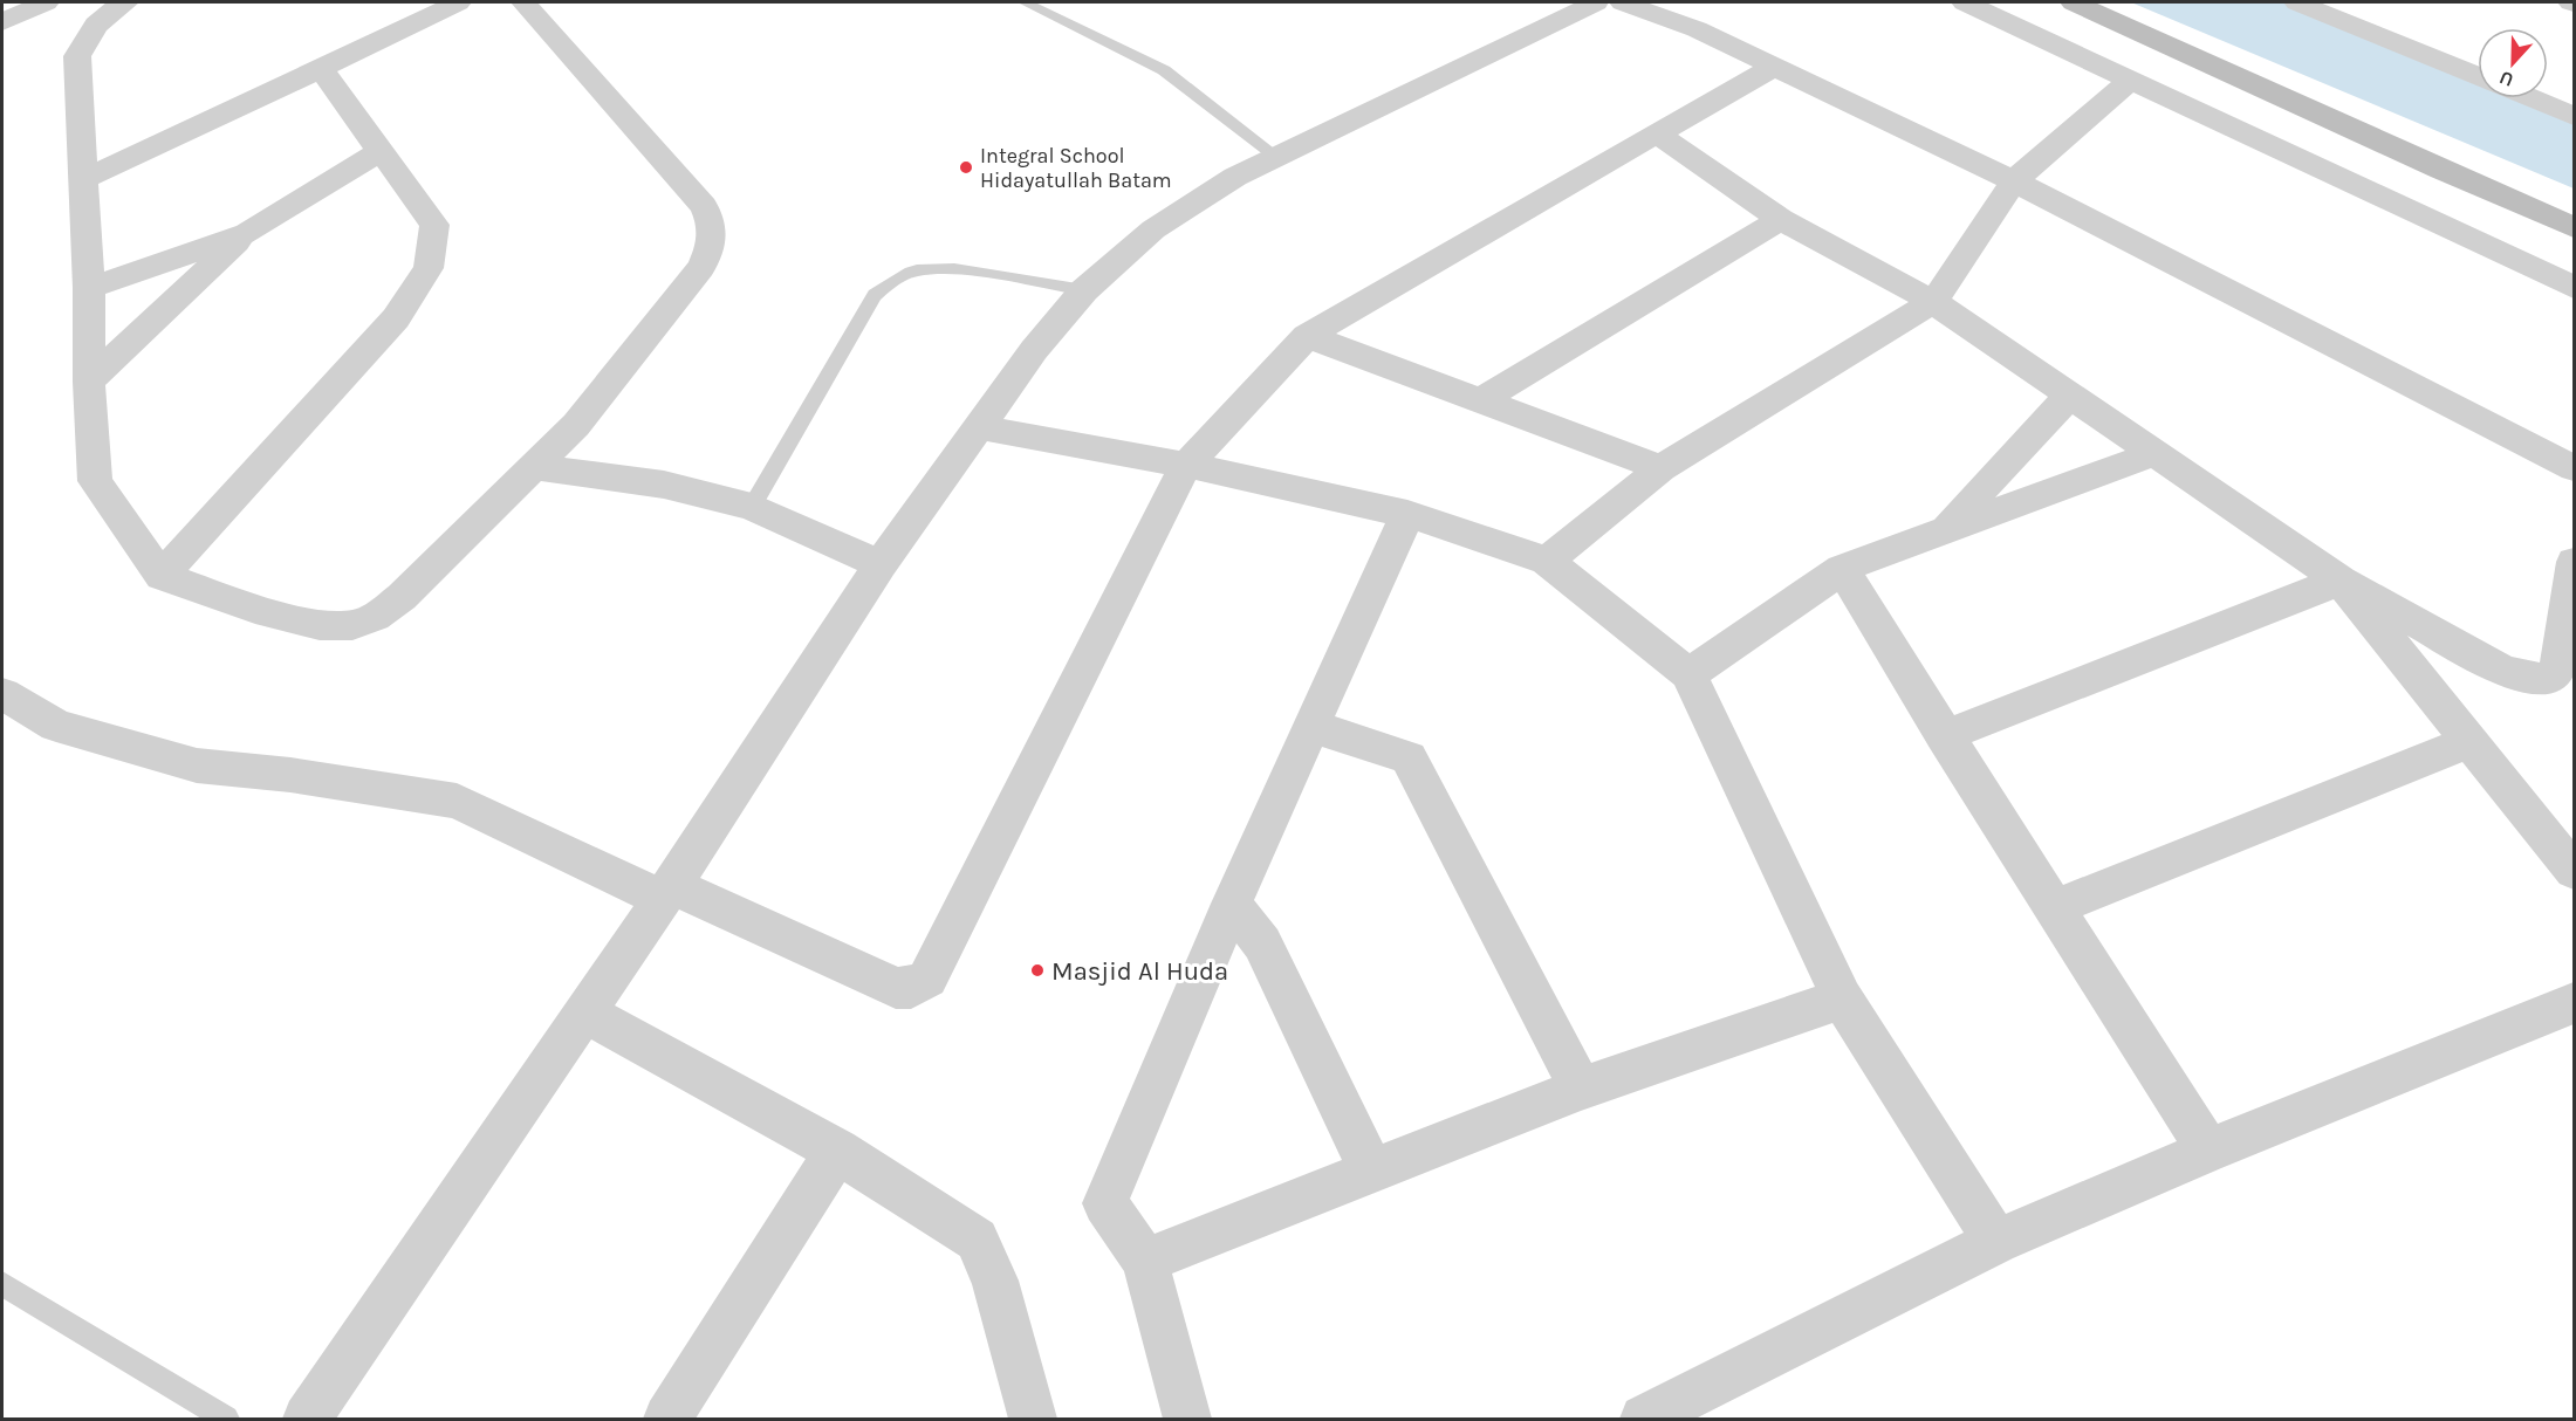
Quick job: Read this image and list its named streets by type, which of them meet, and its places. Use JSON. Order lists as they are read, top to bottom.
{
  "places": ["Integral School Hidayatullah Batam", "Masjid Al Huda"],
  "north": "bottom"
}
